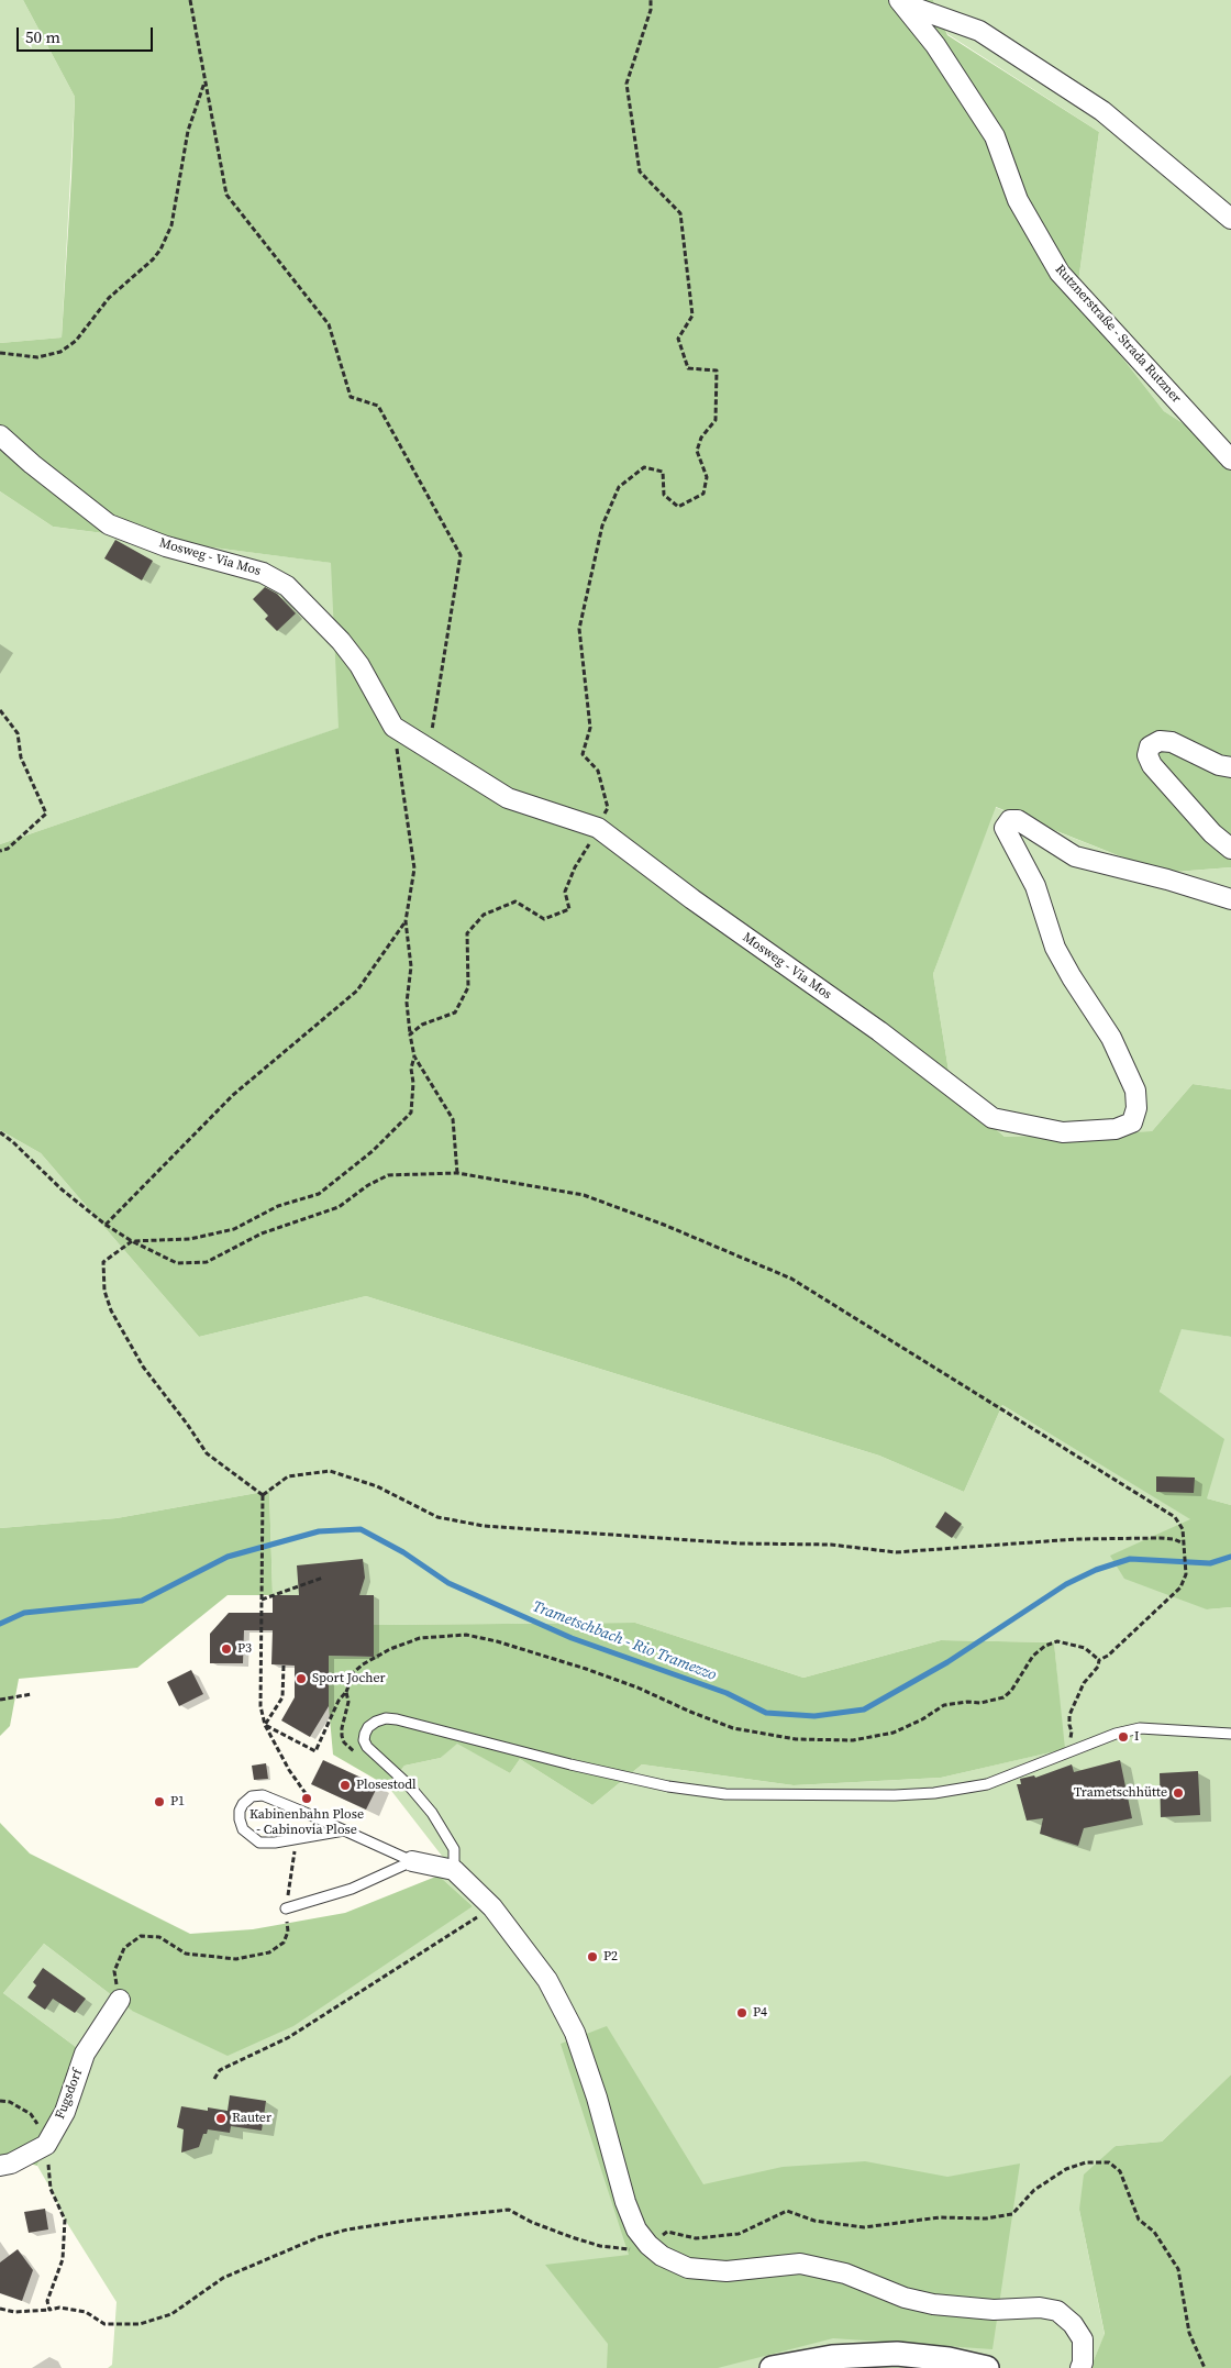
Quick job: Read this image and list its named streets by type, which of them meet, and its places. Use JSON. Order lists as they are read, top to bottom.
{
  "streets": {
    "street": ["Rutznerstraße - Strada Rutzner", "Mosweg - Via Mos", "Fugsdorf"]
  },
  "water": ["Trametschbach - Rio Tramezzo"],
  "places": [
    "P3",
    "Sport Jocher",
    "I",
    "Plosestodl",
    "Trametschhütte",
    "Kabinenbahn Plose - Cabinovia Plose",
    "P1",
    "P2",
    "P4",
    "Rauter"
  ],
  "scale_bar": "50 m"
}
